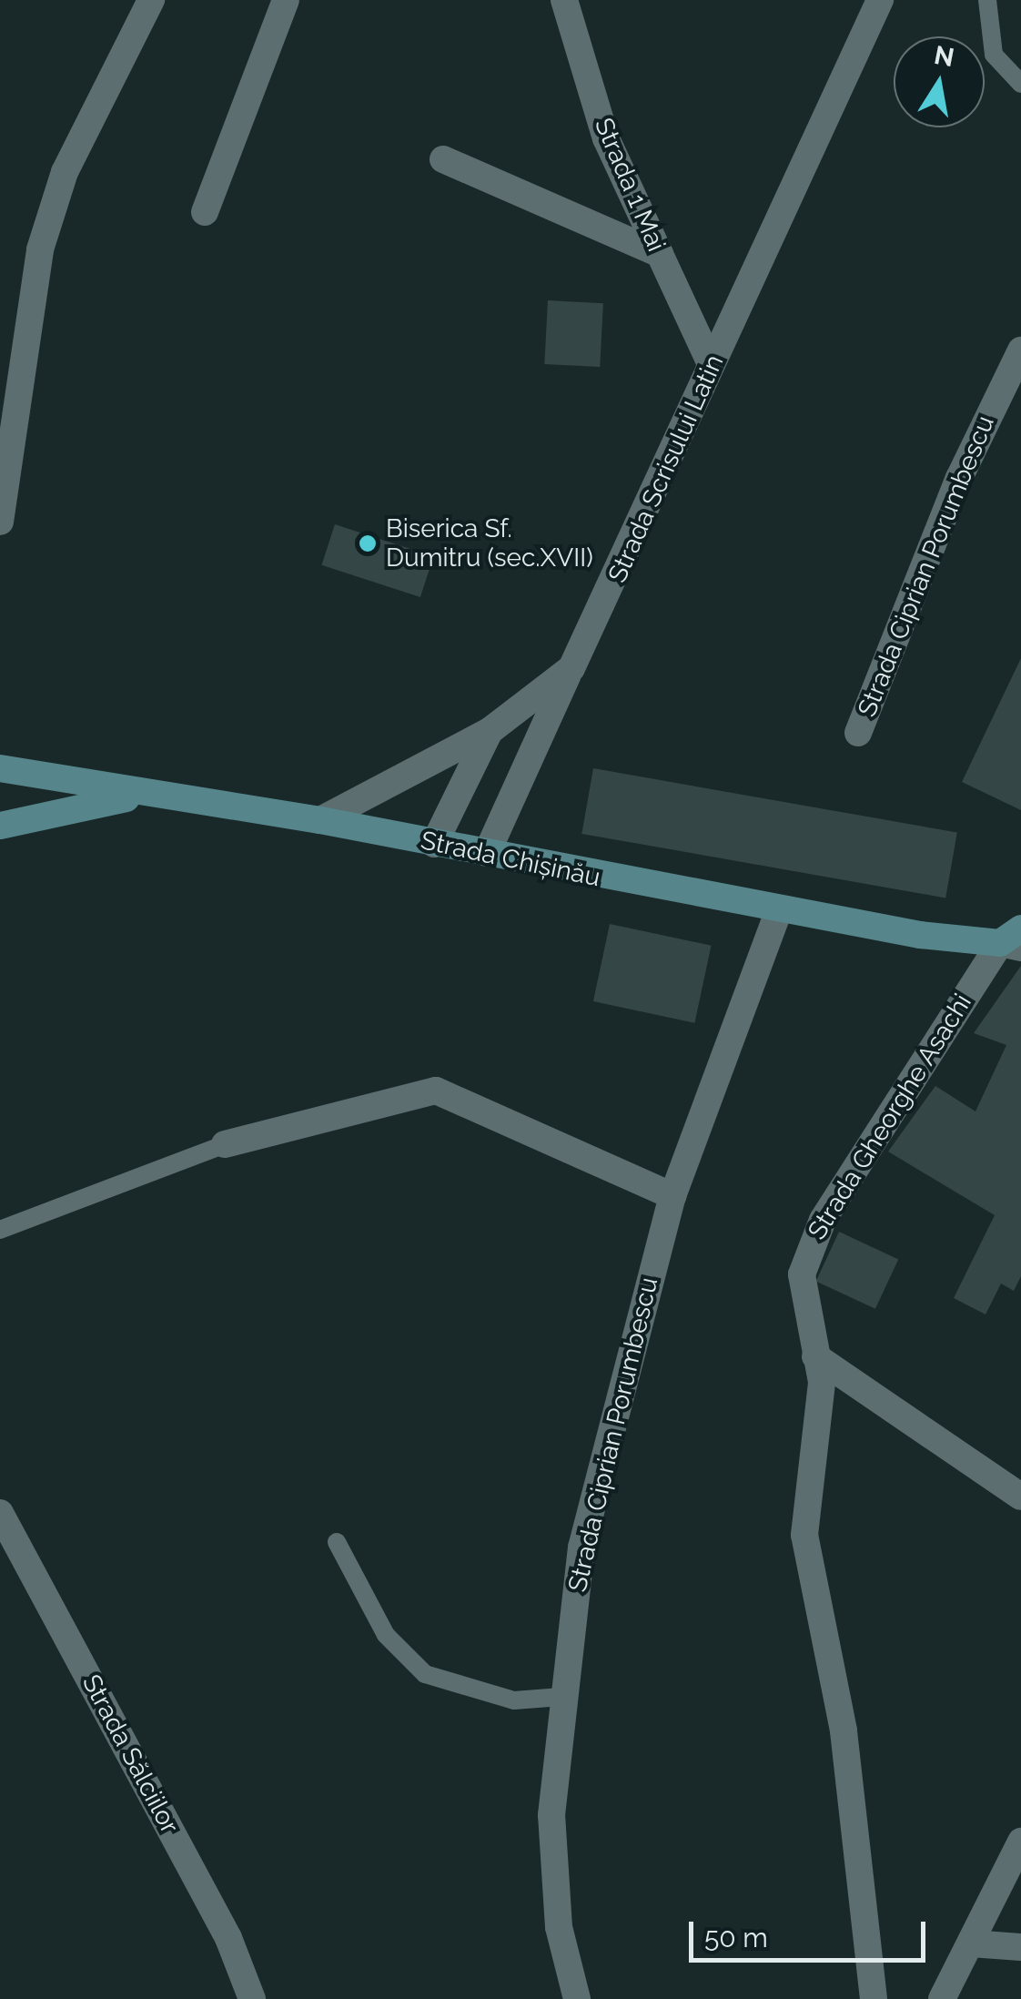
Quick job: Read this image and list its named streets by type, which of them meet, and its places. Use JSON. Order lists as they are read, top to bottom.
{
  "streets": {
    "main road": ["Strada Chișinău"],
    "street": [
      "Strada 1 Mai",
      "Strada Scrisului Latin",
      "Strada Ciprian Porumbescu",
      "Strada Gheorghe Asachi",
      "Strada Sălciilor"
    ]
  },
  "crossings": [
    ["Strada 1 Mai", "Strada Scrisului Latin"],
    ["Strada Scrisului Latin", "Strada Chișinău"],
    ["Strada Ciprian Porumbescu", "Strada Chișinău"],
    ["Strada Chișinău", "Strada Gheorghe Asachi"]
  ],
  "places": ["Biserica Sf. Dumitru (sec.XVII)"],
  "scale_bar": "50 m",
  "north": "top"
}
